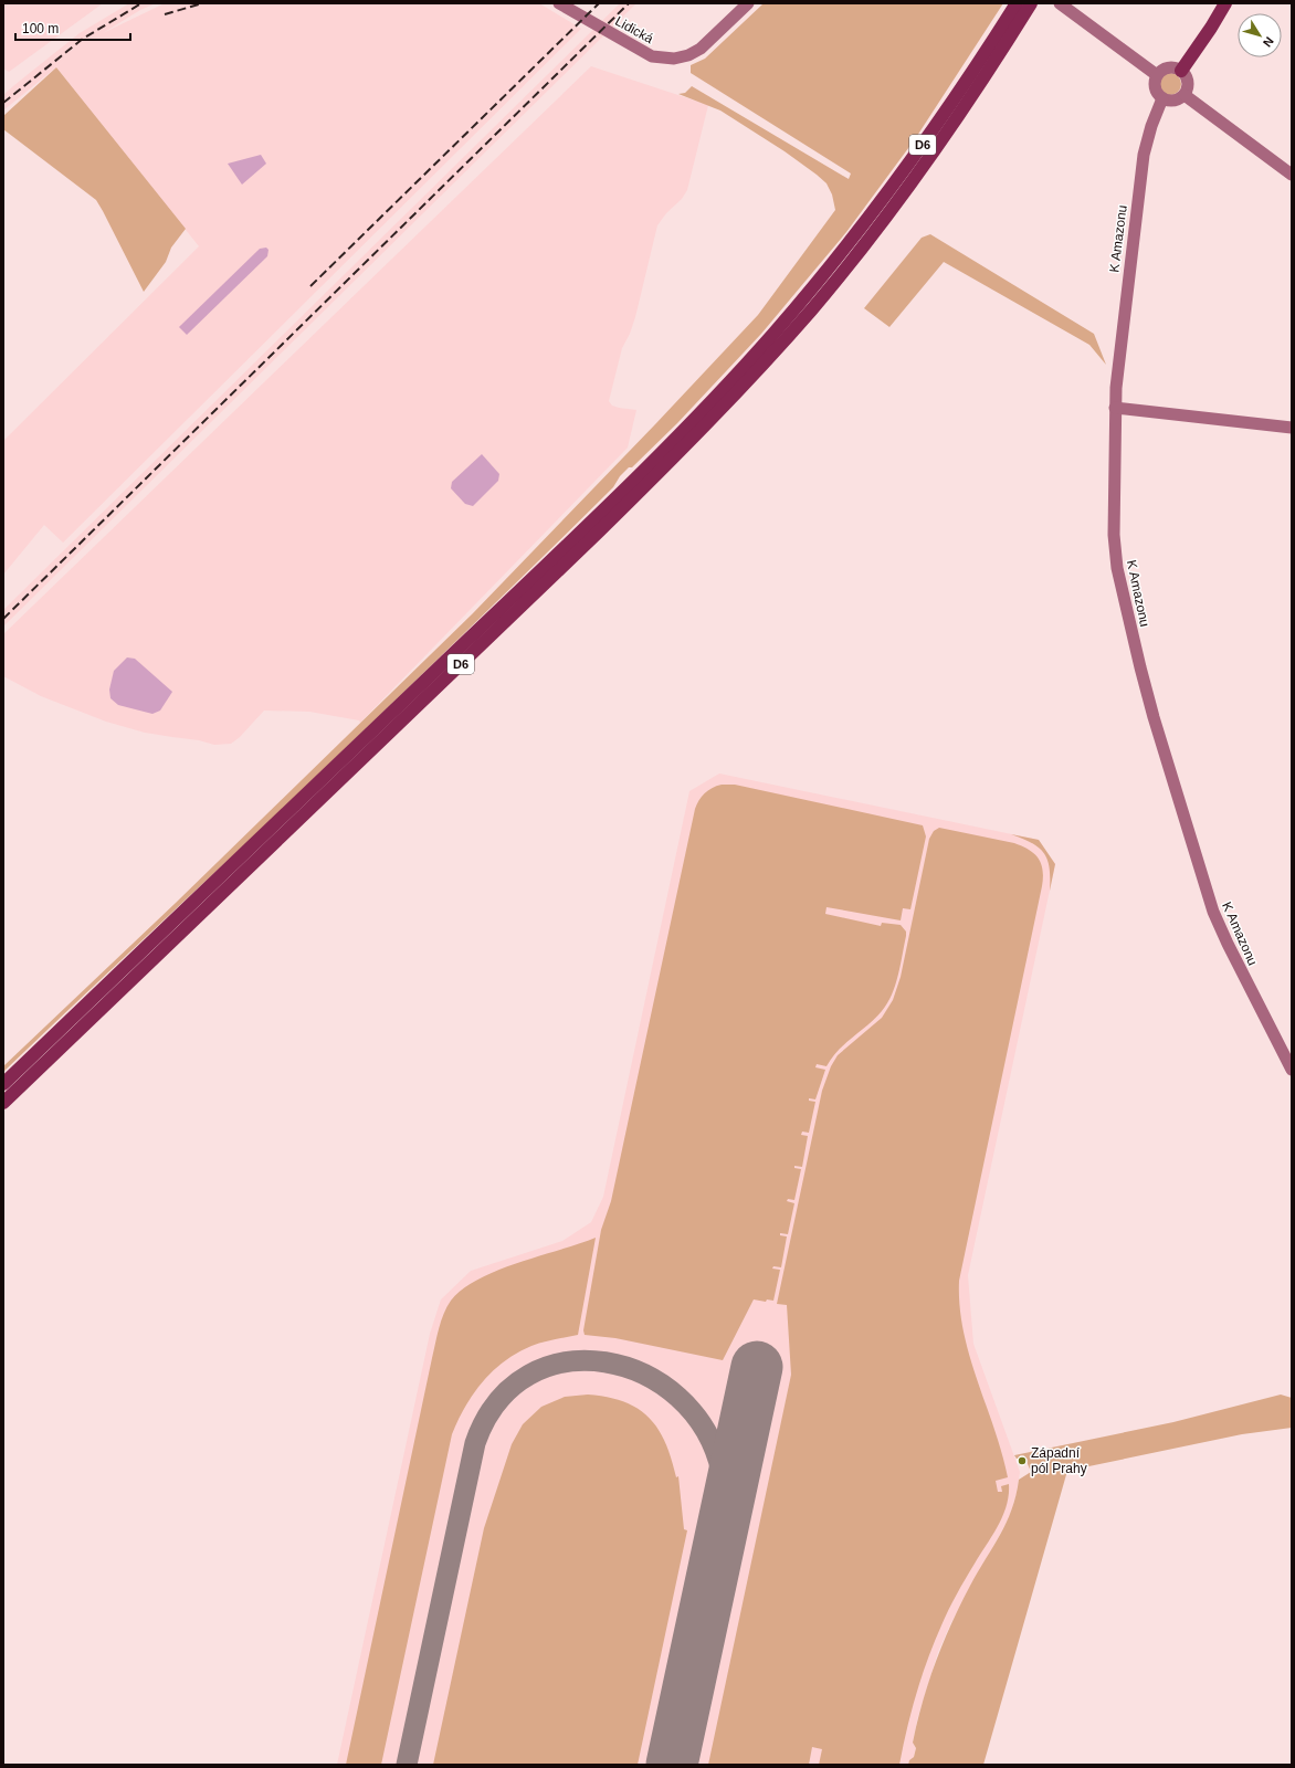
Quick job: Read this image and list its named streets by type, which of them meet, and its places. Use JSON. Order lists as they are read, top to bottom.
{
  "streets": {
    "highway": ["D6"],
    "street": ["Lidická", "K Amazonu"]
  },
  "places": ["Západní pól Prahy"],
  "scale_bar": "100 m",
  "north": "bottom right"
}
